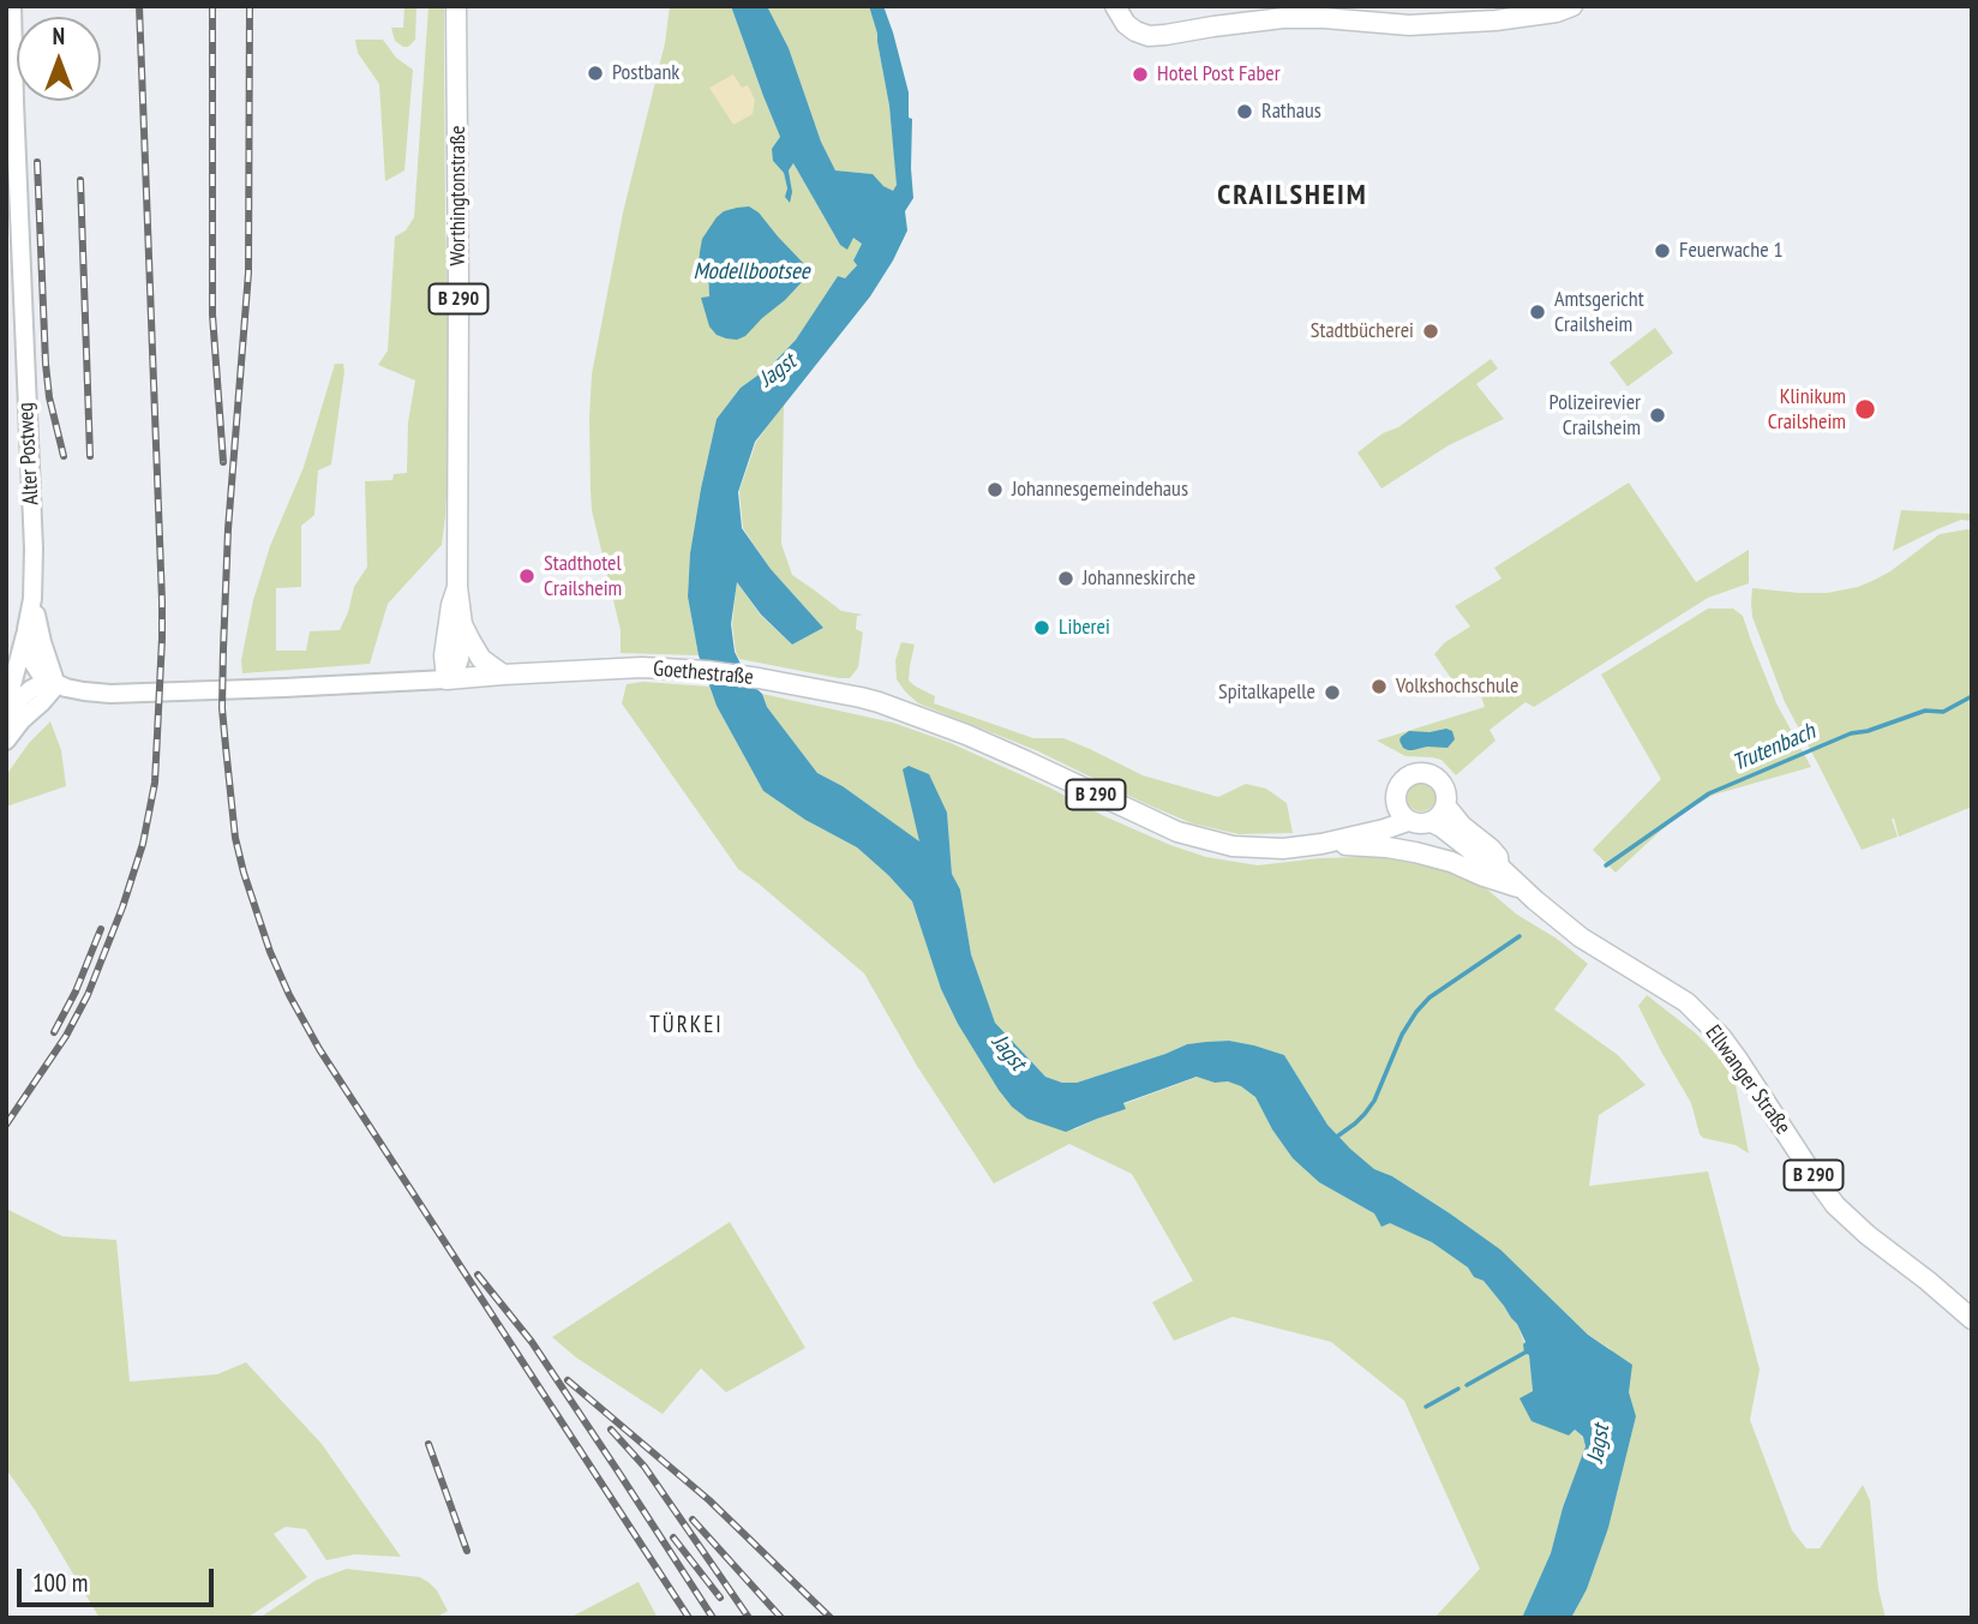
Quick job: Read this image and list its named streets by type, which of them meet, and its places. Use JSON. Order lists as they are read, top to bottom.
{
  "streets": {
    "main road": [
      "Worthingtonstraße",
      "B 290",
      "Alter Postweg",
      "Goethestraße",
      "Ellwanger Straße"
    ]
  },
  "crossings": [
    ["Worthingtonstraße", "Goethestraße"],
    ["B 290", "Goethestraße"],
    ["B 290", "Ellwanger Straße"],
    ["Alter Postweg", "Goethestraße"],
    ["Goethestraße", "Ellwanger Straße"]
  ],
  "districts": ["CRAILSHEIM", "TÜRKEI"],
  "water": ["Modellbootsee", "Jagst", "Trutenbach"],
  "places": [
    "Postbank",
    "Hotel Post Faber",
    "Rathaus",
    "Feuerwache 1",
    "Amtsgericht Crailsheim",
    "Stadtbücherei",
    "Klinikum Crailsheim",
    "Polizeirevier Crailsheim",
    "Johannesgemeindehaus",
    "Stadthotel Crailsheim",
    "Johanneskirche",
    "Liberei",
    "Volkshochschule",
    "Spitalkapelle"
  ],
  "scale_bar": "100 m",
  "north": "top"
}
